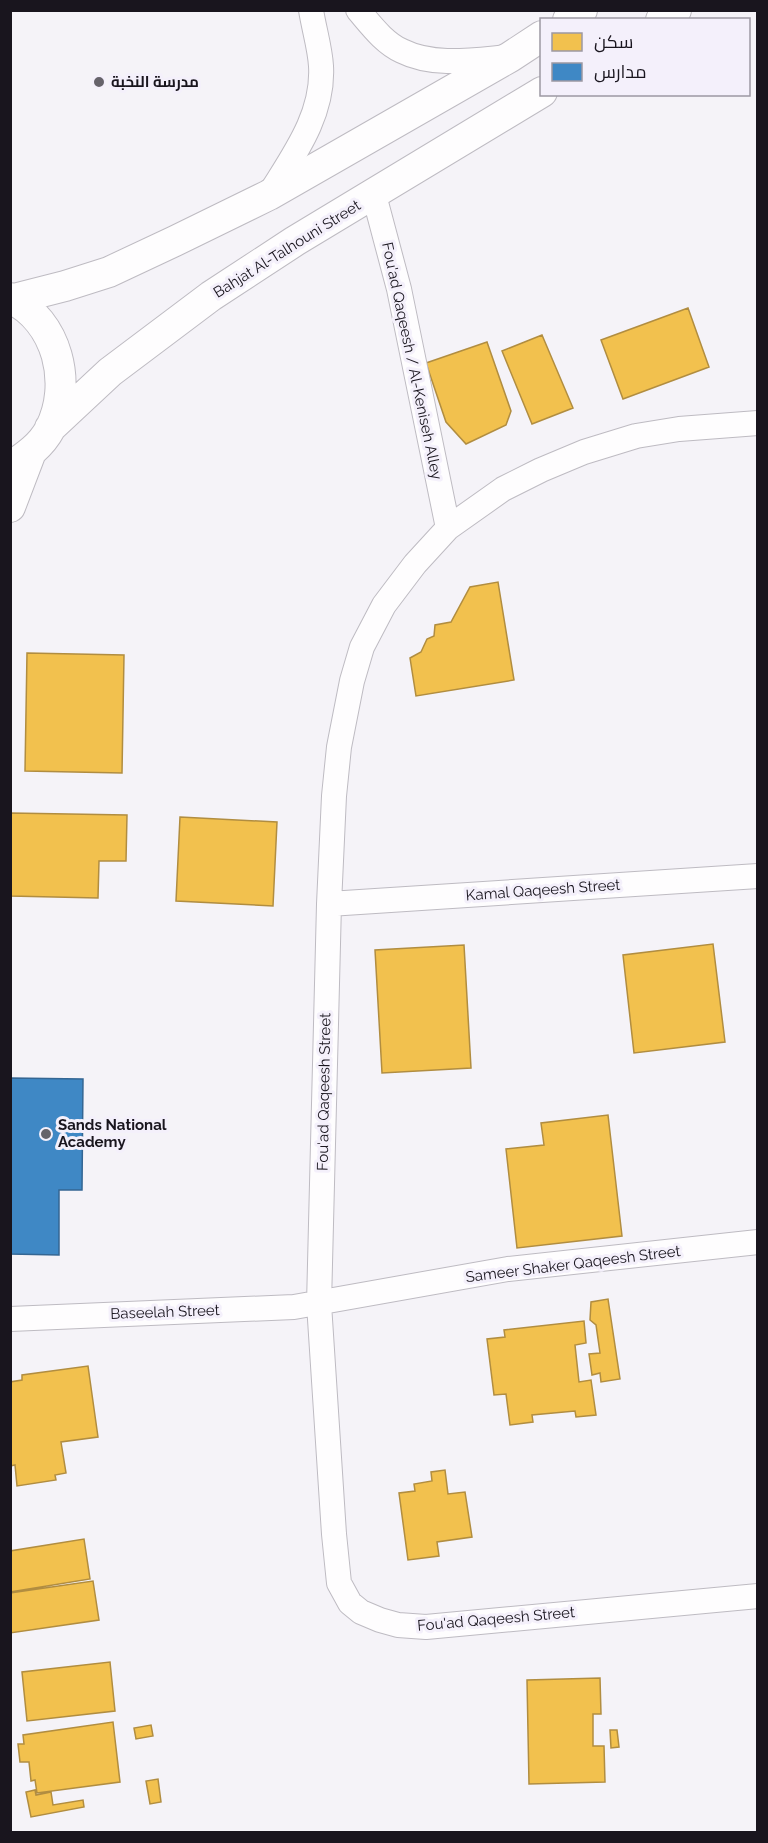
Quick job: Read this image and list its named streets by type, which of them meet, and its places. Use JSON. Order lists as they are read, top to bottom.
{
  "streets": {
    "street": [
      "Bahjat Al-Talhouni Street",
      "Fou'ad Qaqeesh / Al-Keniseh Alley",
      "Kamal Qaqeesh Street",
      "Fou'ad Qaqeesh Street",
      "Sameer Shaker Qaqeesh Street",
      "Baseelah Street"
    ]
  },
  "crossings": [
    ["Bahjat Al-Talhouni Street", "Fou'ad Qaqeesh / Al-Keniseh Alley"],
    ["Fou'ad Qaqeesh / Al-Keniseh Alley", "Fou'ad Qaqeesh Street"],
    ["Kamal Qaqeesh Street", "Fou'ad Qaqeesh Street"],
    ["Fou'ad Qaqeesh Street", "Sameer Shaker Qaqeesh Street"],
    ["Fou'ad Qaqeesh Street", "Baseelah Street"],
    ["Sameer Shaker Qaqeesh Street", "Baseelah Street"]
  ],
  "places": ["مدرسة النخبة", "Sands National Academy"],
  "legend": ["سكن", "مدارس"]
}
